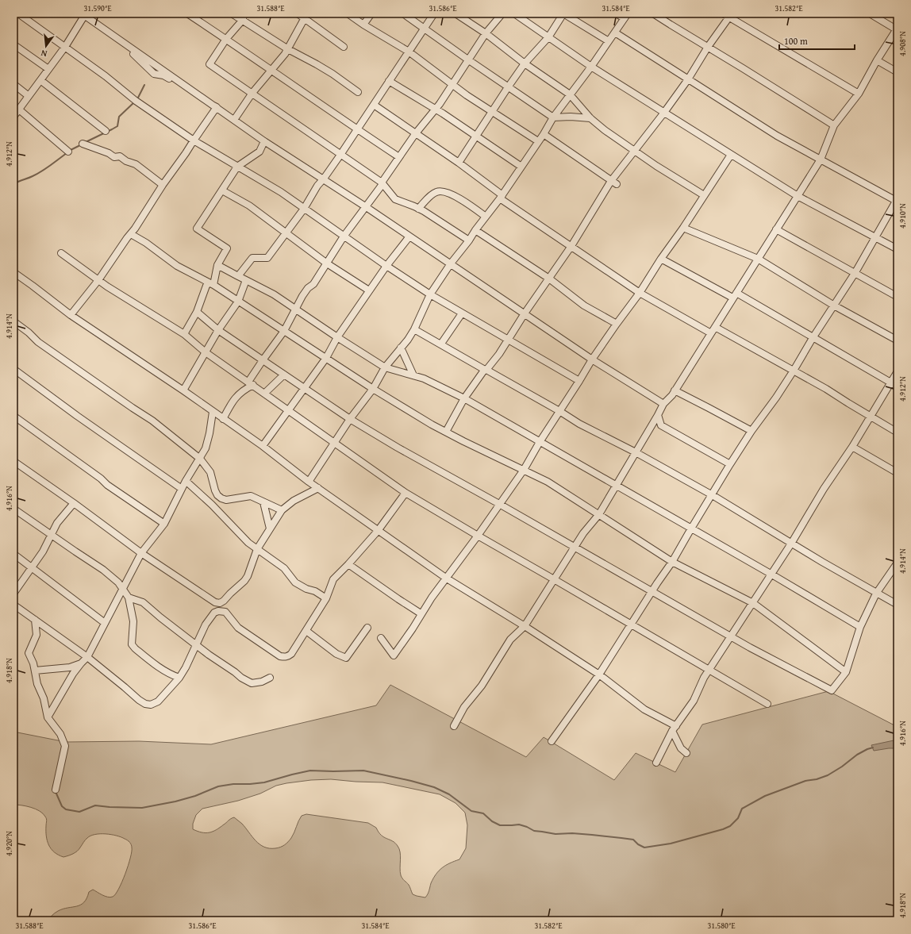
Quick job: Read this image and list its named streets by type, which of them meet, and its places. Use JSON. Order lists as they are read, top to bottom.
{
  "scale_bar": "100 m",
  "north": "bottom",
  "coordinates": [
    "31.590°E",
    "31.588°E",
    "31.586°E",
    "31.584°E",
    "31.582°E",
    "4.908°N",
    "4.912°N",
    "4.910°N",
    "4.914°N",
    "4.916°N",
    "4.918°N",
    "4.920°N",
    "31.580°E"
  ]
}
